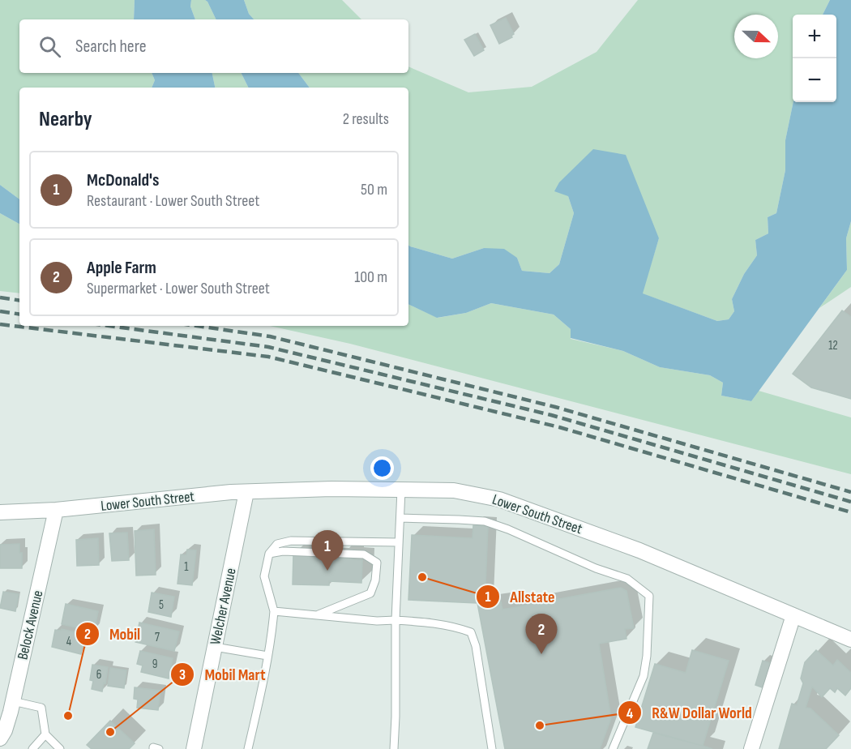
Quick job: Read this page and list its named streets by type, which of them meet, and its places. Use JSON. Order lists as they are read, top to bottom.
{
  "streets": {
    "street": ["Lower South Street", "Welcher Avenue", "Belock Avenue"]
  },
  "crossings": [
    ["Lower South Street", "Welcher Avenue"],
    ["Lower South Street", "Belock Avenue"]
  ],
  "places": [
    "Allstate",
    "Mobil",
    "R&W Dollar World",
    "Mobil Mart"
  ],
  "house_numbers": [
    "12",
    "1",
    "5",
    "7",
    "4",
    "9",
    "6"
  ],
  "north": "right",
  "page": {
    "map_buttons": ["+", "−"],
    "search": "Search here",
    "heading": ["Nearby", "2 results"],
    "list": [
      {
        "mark": "1",
        "name": "McDonald's",
        "note": "Restaurant · Lower South Street",
        "value": "50 m"
      },
      {
        "mark": "2",
        "name": "Apple Farm",
        "note": "Supermarket · Lower South Street",
        "value": "100 m"
      }
    ],
    "pins": ["1", "2"]
  }
}
